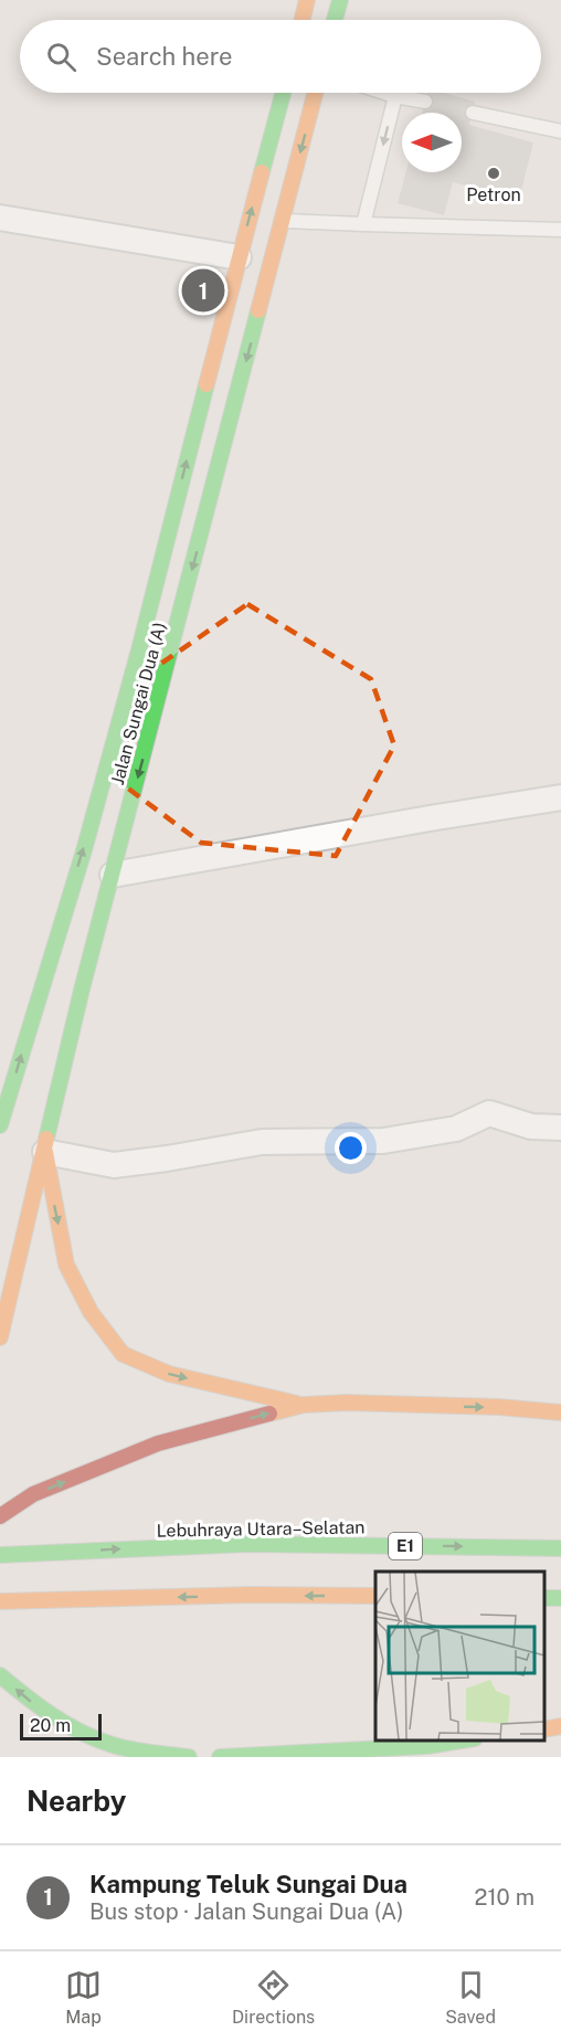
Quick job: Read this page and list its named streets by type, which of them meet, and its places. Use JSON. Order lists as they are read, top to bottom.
{
  "streets": {
    "main road": ["Jalan Sungai Dua (A)", "Lebuhraya Utara–Selatan", "E1"]
  },
  "places": ["Petron"],
  "scale_bar": "20 m",
  "north": "left",
  "page": {
    "search": "Search here",
    "pins": "1",
    "scale": "20 m",
    "heading": "Nearby",
    "list": [
      {
        "mark": "1",
        "name": "Kampung Teluk Sungai Dua",
        "note": "Bus stop · Jalan Sungai Dua (A)",
        "value": "210 m"
      }
    ],
    "nav": ["Map", "Directions", "Saved"]
  }
}
